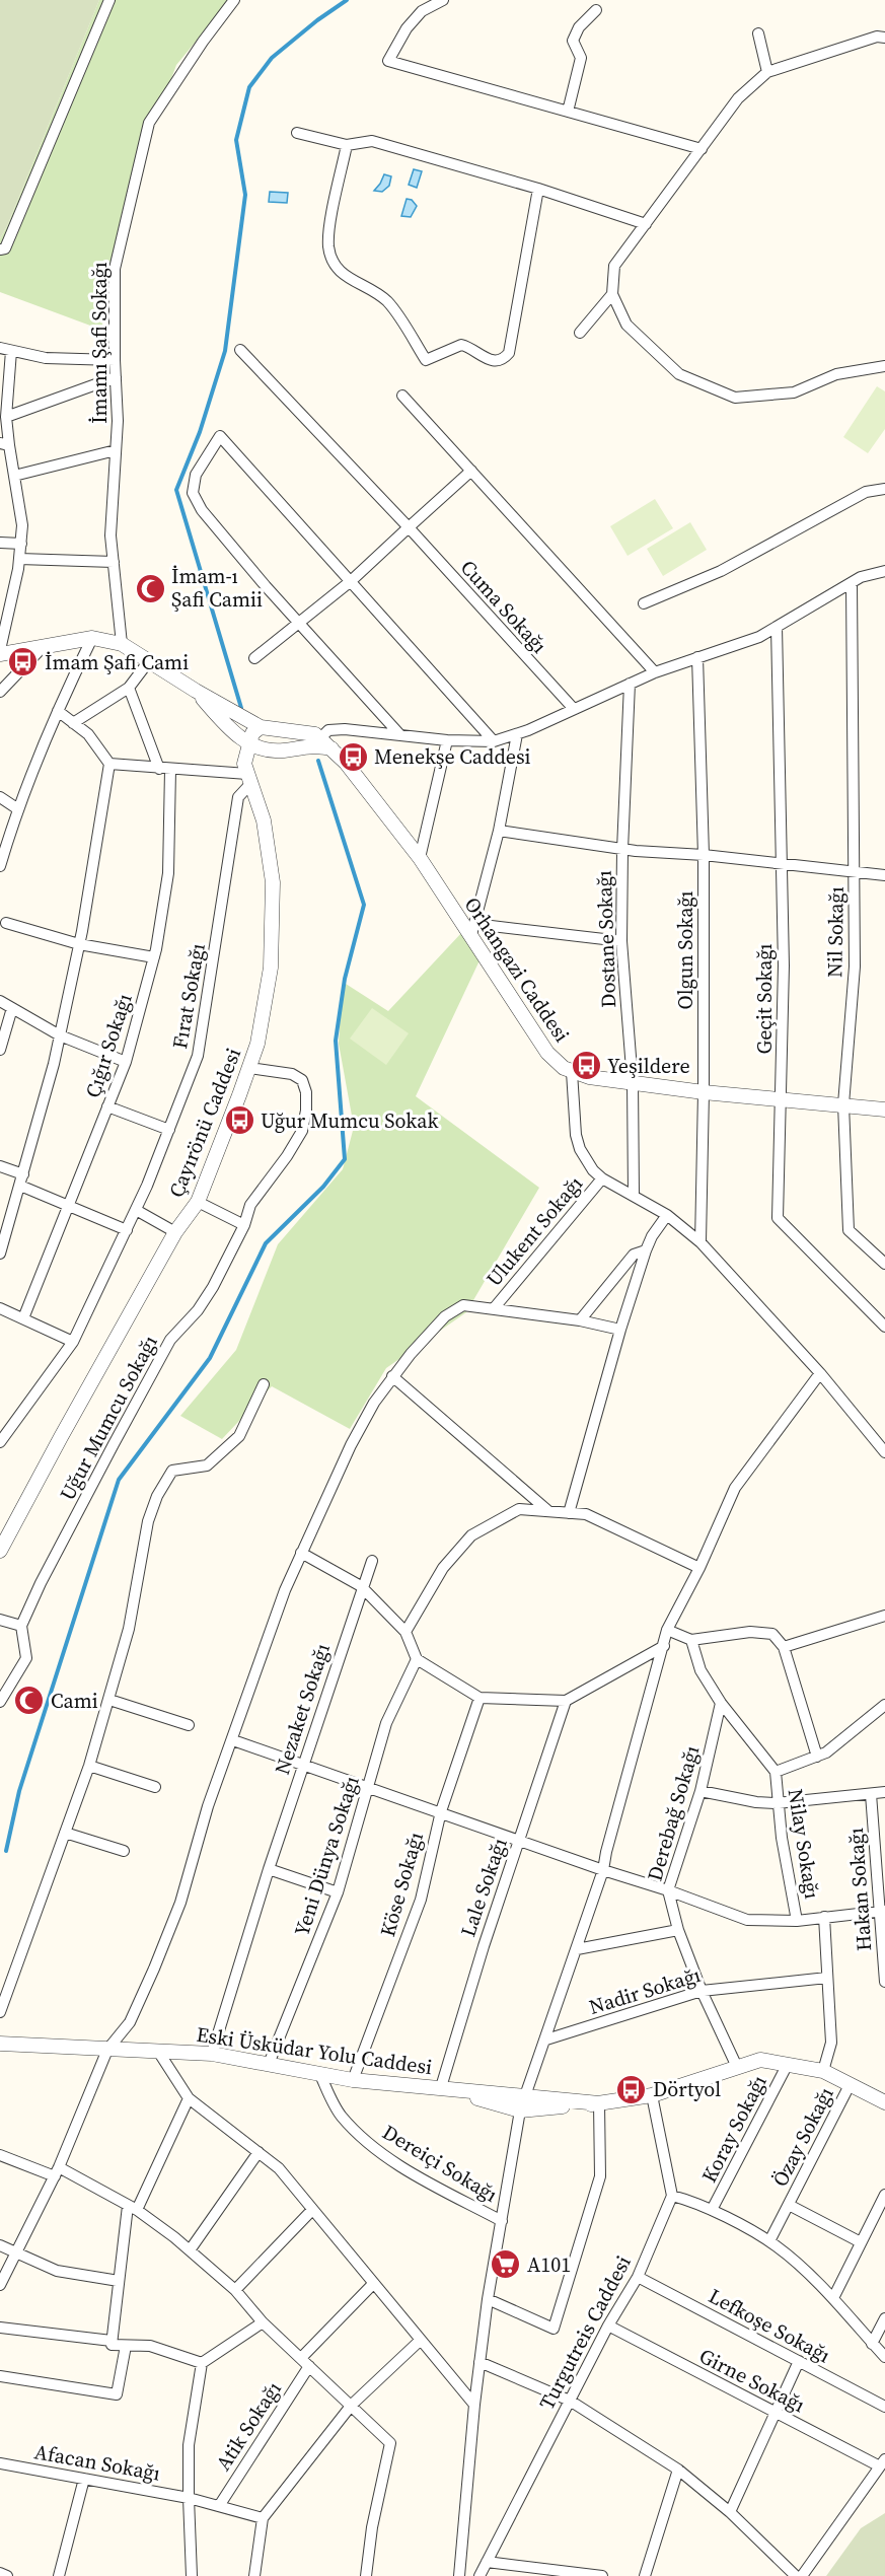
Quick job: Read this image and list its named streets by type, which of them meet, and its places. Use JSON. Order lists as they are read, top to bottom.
{
  "streets": {
    "street": [
      "İmamı Şafi Sokağı",
      "Cuma Sokağı",
      "Nil Sokağı",
      "Dostane Sokağı",
      "Olgun Sokağı",
      "Orhangazi Caddesi",
      "Fırat Sokağı",
      "Geçit Sokağı",
      "Çığır Sokağı",
      "Çayırönü Caddesi",
      "Ulukent Sokağı",
      "Uğur Mumcu Sokağı",
      "Nezaket Sokağı",
      "Derebağ Sokağı",
      "Nilay Sokağı",
      "Yeni Dünya Sokağı",
      "Köse Sokağı",
      "Lale Sokağı",
      "Hakan Sokağı",
      "Nadir Sokağı",
      "Eski Üsküdar Yolu Caddesi",
      "Koray Sokağı",
      "Özay Sokağı",
      "Dereiçi Sokağı",
      "Lefkoşe Sokağı",
      "Turgutreis Caddesi",
      "Girne Sokağı",
      "Atik Sokağı",
      "Afacan Sokağı"
    ]
  },
  "crossings": [
    ["Nil Sokağı", "Orhangazi Caddesi"],
    ["Dostane Sokağı", "Orhangazi Caddesi"],
    ["Olgun Sokağı", "Orhangazi Caddesi"],
    ["Orhangazi Caddesi", "Geçit Sokağı"],
    ["Fırat Sokağı", "Çayırönü Caddesi"],
    ["Çayırönü Caddesi", "Uğur Mumcu Sokağı"],
    ["Nezaket Sokağı", "Eski Üsküdar Yolu Caddesi"],
    ["Derebağ Sokağı", "Nadir Sokağı"],
    ["Derebağ Sokağı", "Eski Üsküdar Yolu Caddesi"],
    ["Yeni Dünya Sokağı", "Eski Üsküdar Yolu Caddesi"],
    ["Köse Sokağı", "Eski Üsküdar Yolu Caddesi"],
    ["Lale Sokağı", "Eski Üsküdar Yolu Caddesi"],
    ["Eski Üsküdar Yolu Caddesi", "Koray Sokağı"],
    ["Eski Üsküdar Yolu Caddesi", "Özay Sokağı"],
    ["Eski Üsküdar Yolu Caddesi", "Dereiçi Sokağı"],
    ["Lefkoşe Sokağı", "Turgutreis Caddesi"],
    ["Turgutreis Caddesi", "Girne Sokağı"],
    ["Atik Sokağı", "Afacan Sokağı"]
  ],
  "places": {
    "mosque": ["İmam-ı Şafi Camii", "Cami"],
    "bus stop": [
      "İmam Şafi Cami",
      "Menekşe Caddesi",
      "Yeşildere",
      "Uğur Mumcu Sokak",
      "Dörtyol"
    ],
    "supermarket": ["A101"]
  }
}
